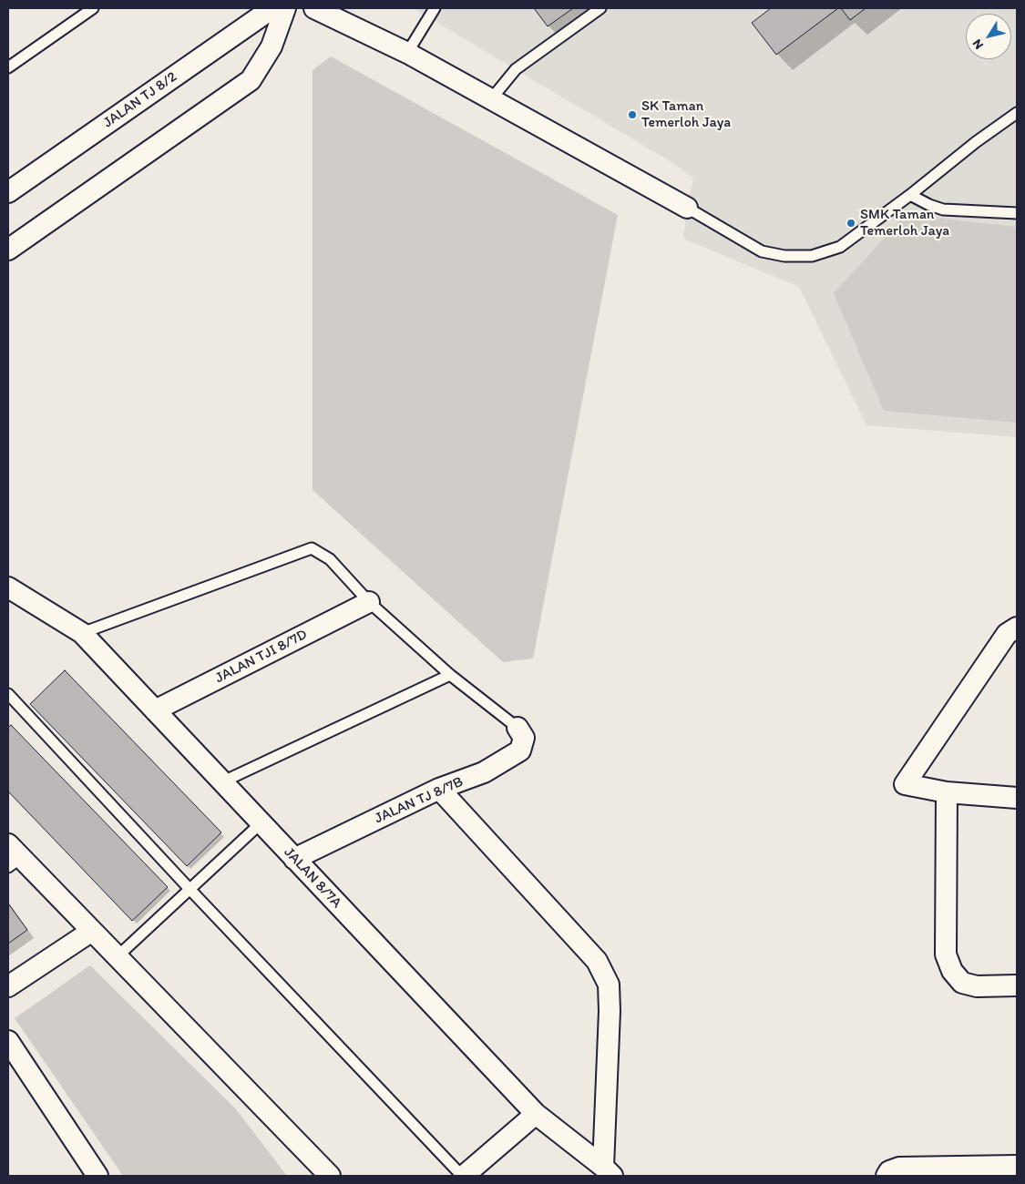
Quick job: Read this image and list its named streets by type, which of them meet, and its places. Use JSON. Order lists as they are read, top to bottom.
{
  "streets": {
    "street": [
      "JALAN TJ 8/2",
      "JALAN TJI 8/7D",
      "JALAN TJ 8/7B",
      "JALAN 8/7A"
    ]
  },
  "crossings": [
    ["JALAN TJI 8/7D", "JALAN 8/7A"],
    ["JALAN TJ 8/7B", "JALAN 8/7A"]
  ],
  "places": ["SK Taman Temerloh Jaya", "SMK Taman Temerloh Jaya"],
  "north": "bottom left"
}
